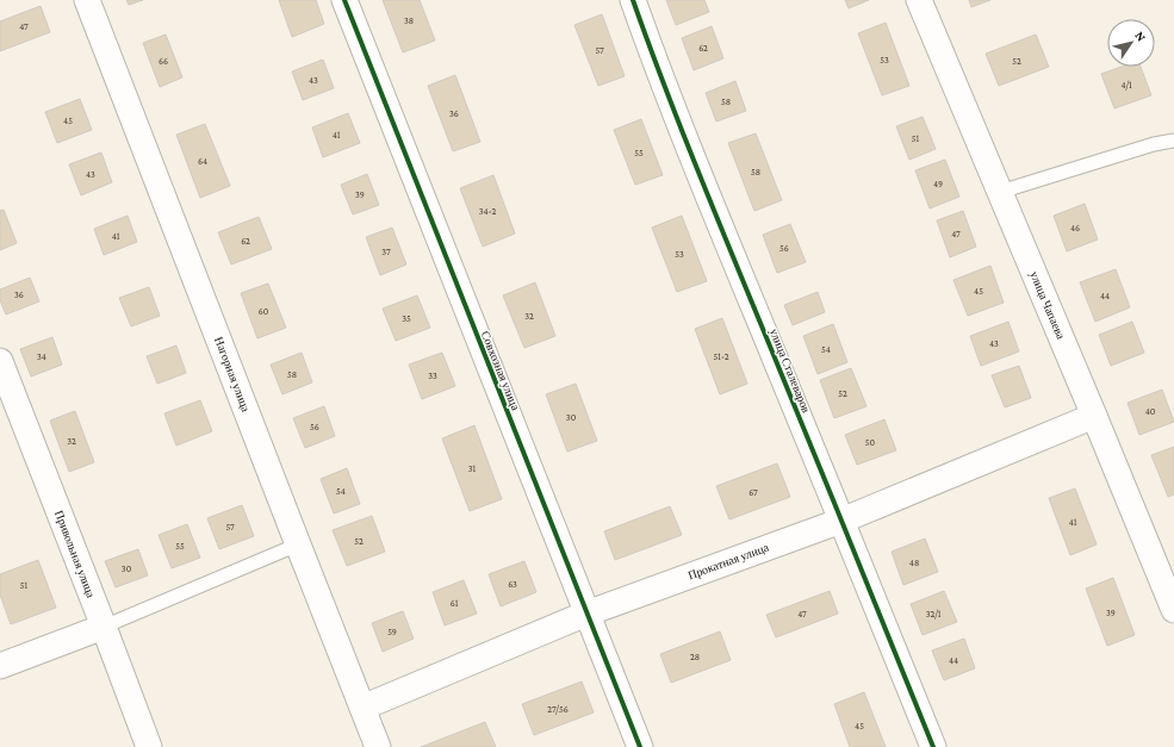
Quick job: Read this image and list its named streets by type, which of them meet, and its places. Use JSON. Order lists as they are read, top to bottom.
{
  "streets": {
    "street": [
      "улица Чапаева",
      "Совхозная улица",
      "улица Сталеваров",
      "Нагорная улица",
      "Привольная улица",
      "Прокатная улица"
    ]
  },
  "crossings": [
    ["улица Чапаева", "Прокатная улица"],
    ["Совхозная улица", "Прокатная улица"],
    ["улица Сталеваров", "Прокатная улица"],
    ["Нагорная улица", "Прокатная улица"]
  ],
  "house_numbers": [
    "38",
    "47",
    "62",
    "57",
    "53",
    "66",
    "52",
    "43",
    "4/1",
    "58",
    "36",
    "45",
    "41",
    "51",
    "55",
    "64",
    "58",
    "43",
    "49",
    "39",
    "34-2",
    "46",
    "47",
    "41",
    "62",
    "56",
    "37",
    "53",
    "45",
    "36",
    "44",
    "60",
    "32",
    "35",
    "43",
    "54",
    "34",
    "51-2",
    "58",
    "33",
    "52",
    "40",
    "30",
    "56",
    "32",
    "50",
    "31",
    "54",
    "67",
    "41",
    "57",
    "52",
    "55",
    "48",
    "30",
    "63",
    "51",
    "61",
    "39",
    "47",
    "32/1",
    "59",
    "28",
    "44",
    "27/56",
    "45"
  ],
  "north": "top right"
}
